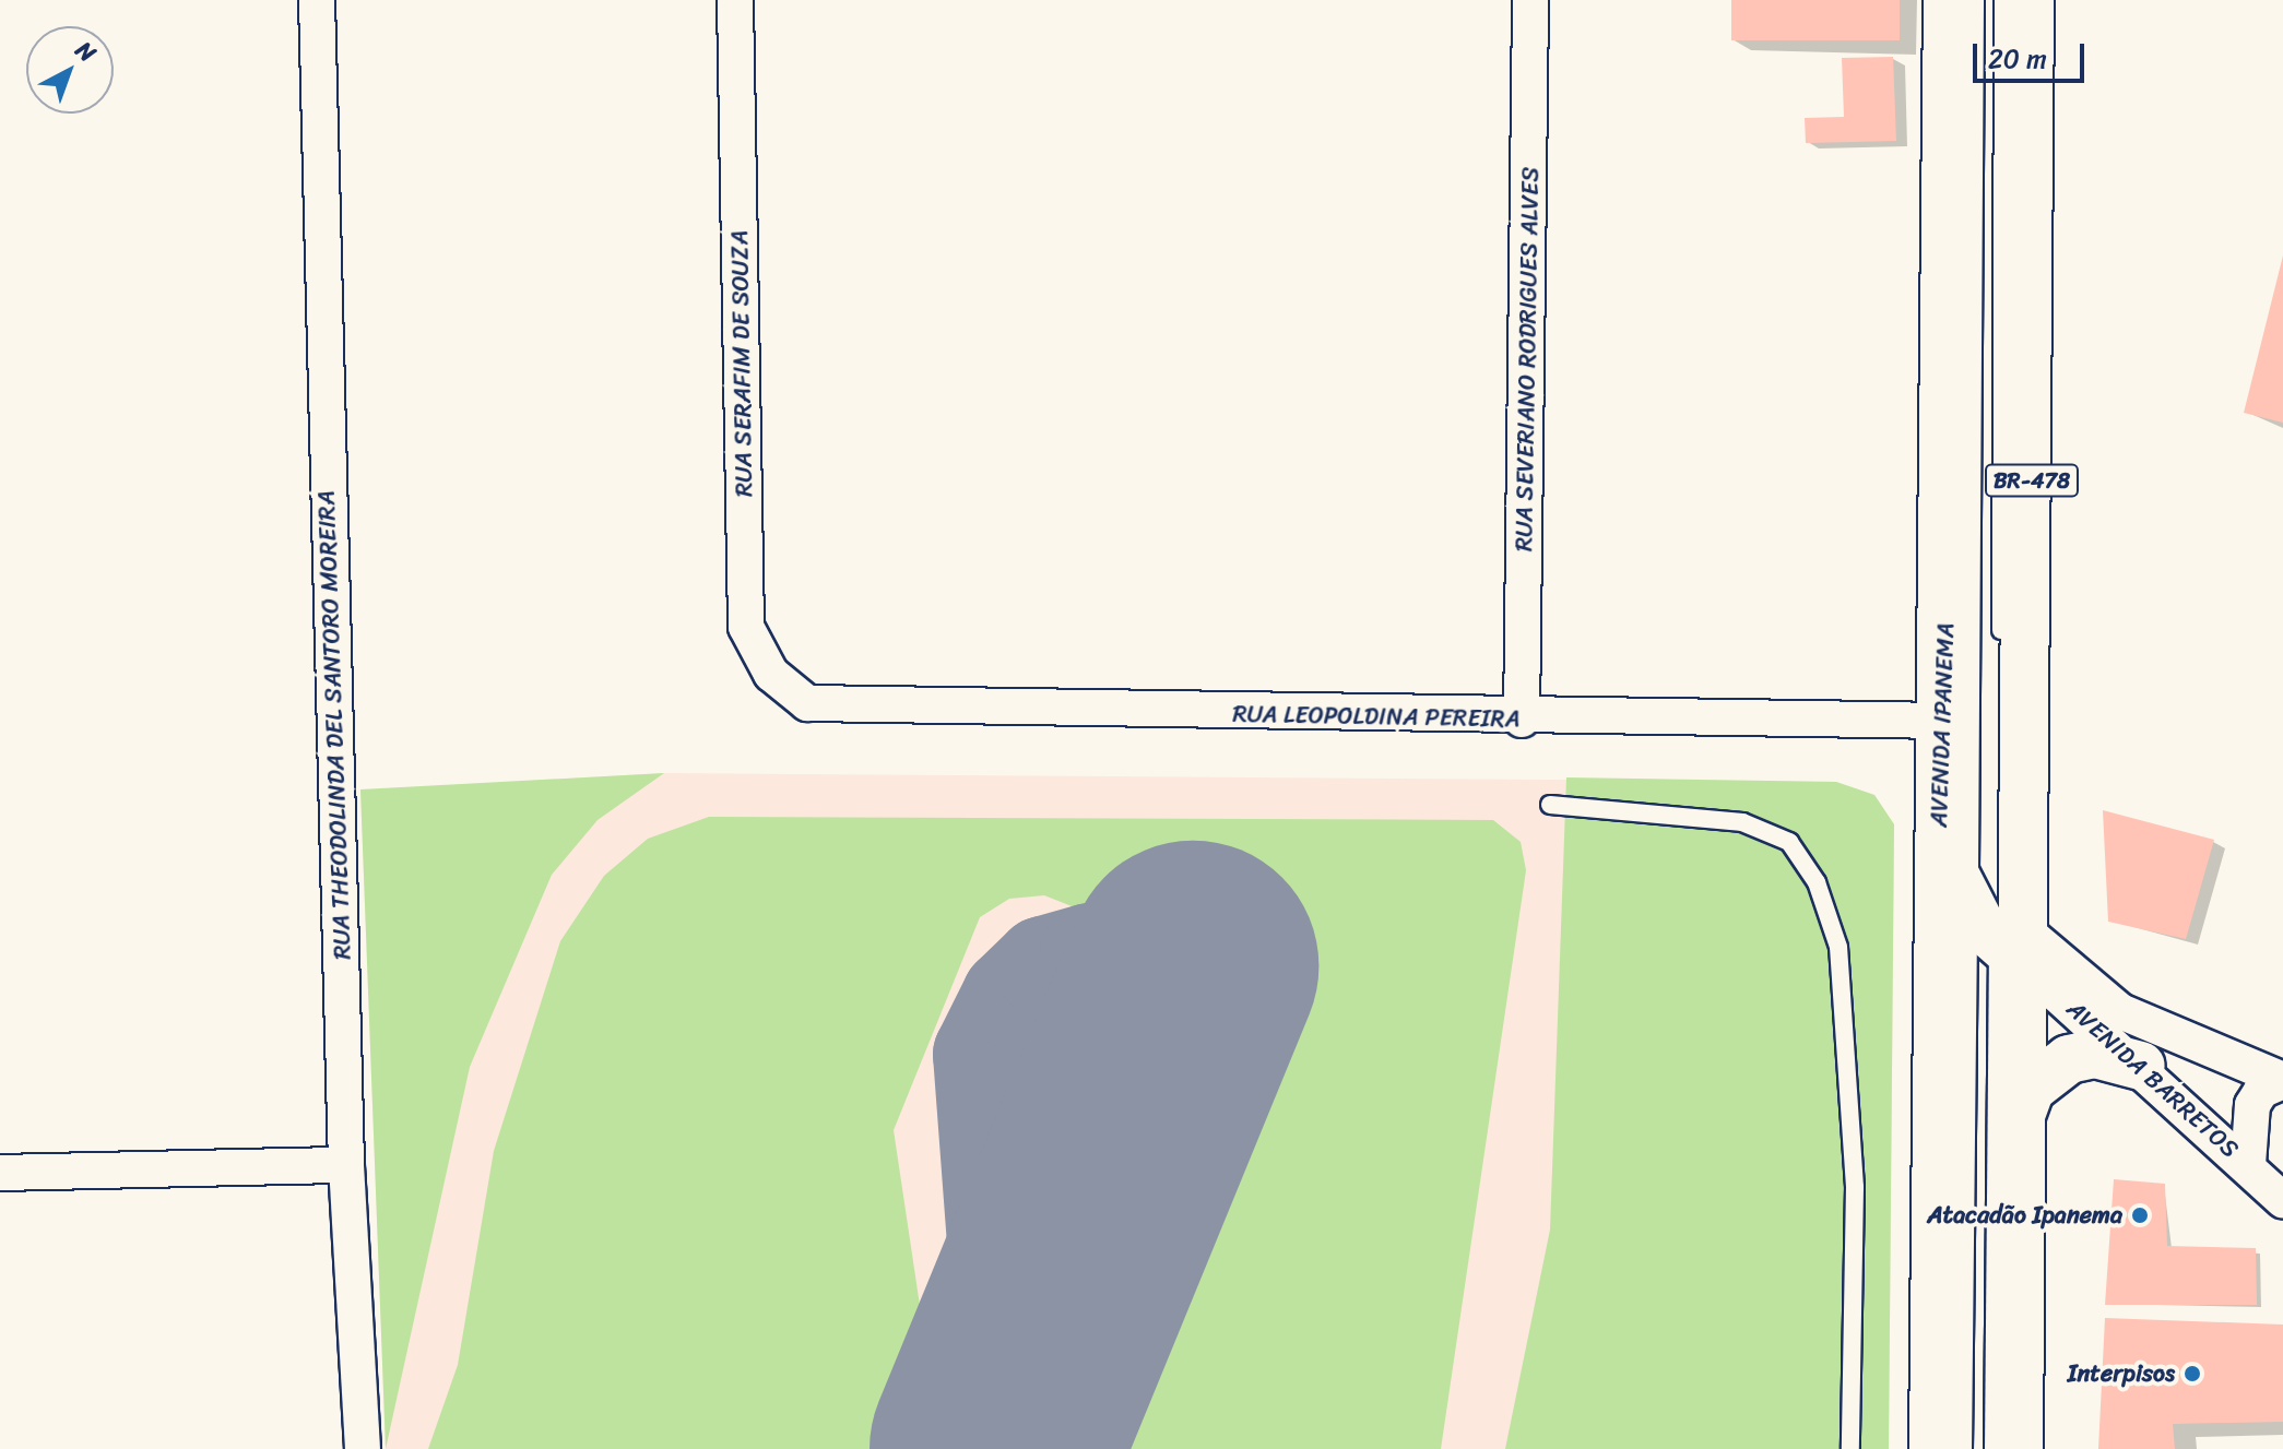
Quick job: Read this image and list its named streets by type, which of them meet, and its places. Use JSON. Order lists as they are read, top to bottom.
{
  "streets": {
    "main road": ["BR-478", "AVENIDA IPANEMA"],
    "street": [
      "RUA SEVERIANO RODRIGUES ALVES",
      "RUA SERAFIM DE SOUZA",
      "RUA LEOPOLDINA PEREIRA",
      "RUA THEODOLINDA DEL SANTORO MOREIRA",
      "AVENIDA BARRETOS"
    ]
  },
  "crossings": [
    ["RUA SEVERIANO RODRIGUES ALVES", "RUA LEOPOLDINA PEREIRA"],
    ["RUA SERAFIM DE SOUZA", "RUA LEOPOLDINA PEREIRA"],
    ["BR-478", "AVENIDA BARRETOS"],
    ["RUA LEOPOLDINA PEREIRA", "AVENIDA IPANEMA"]
  ],
  "places": ["Atacadão Ipanema", "Interpisos"],
  "scale_bar": "20 m",
  "north": "top right"
}
